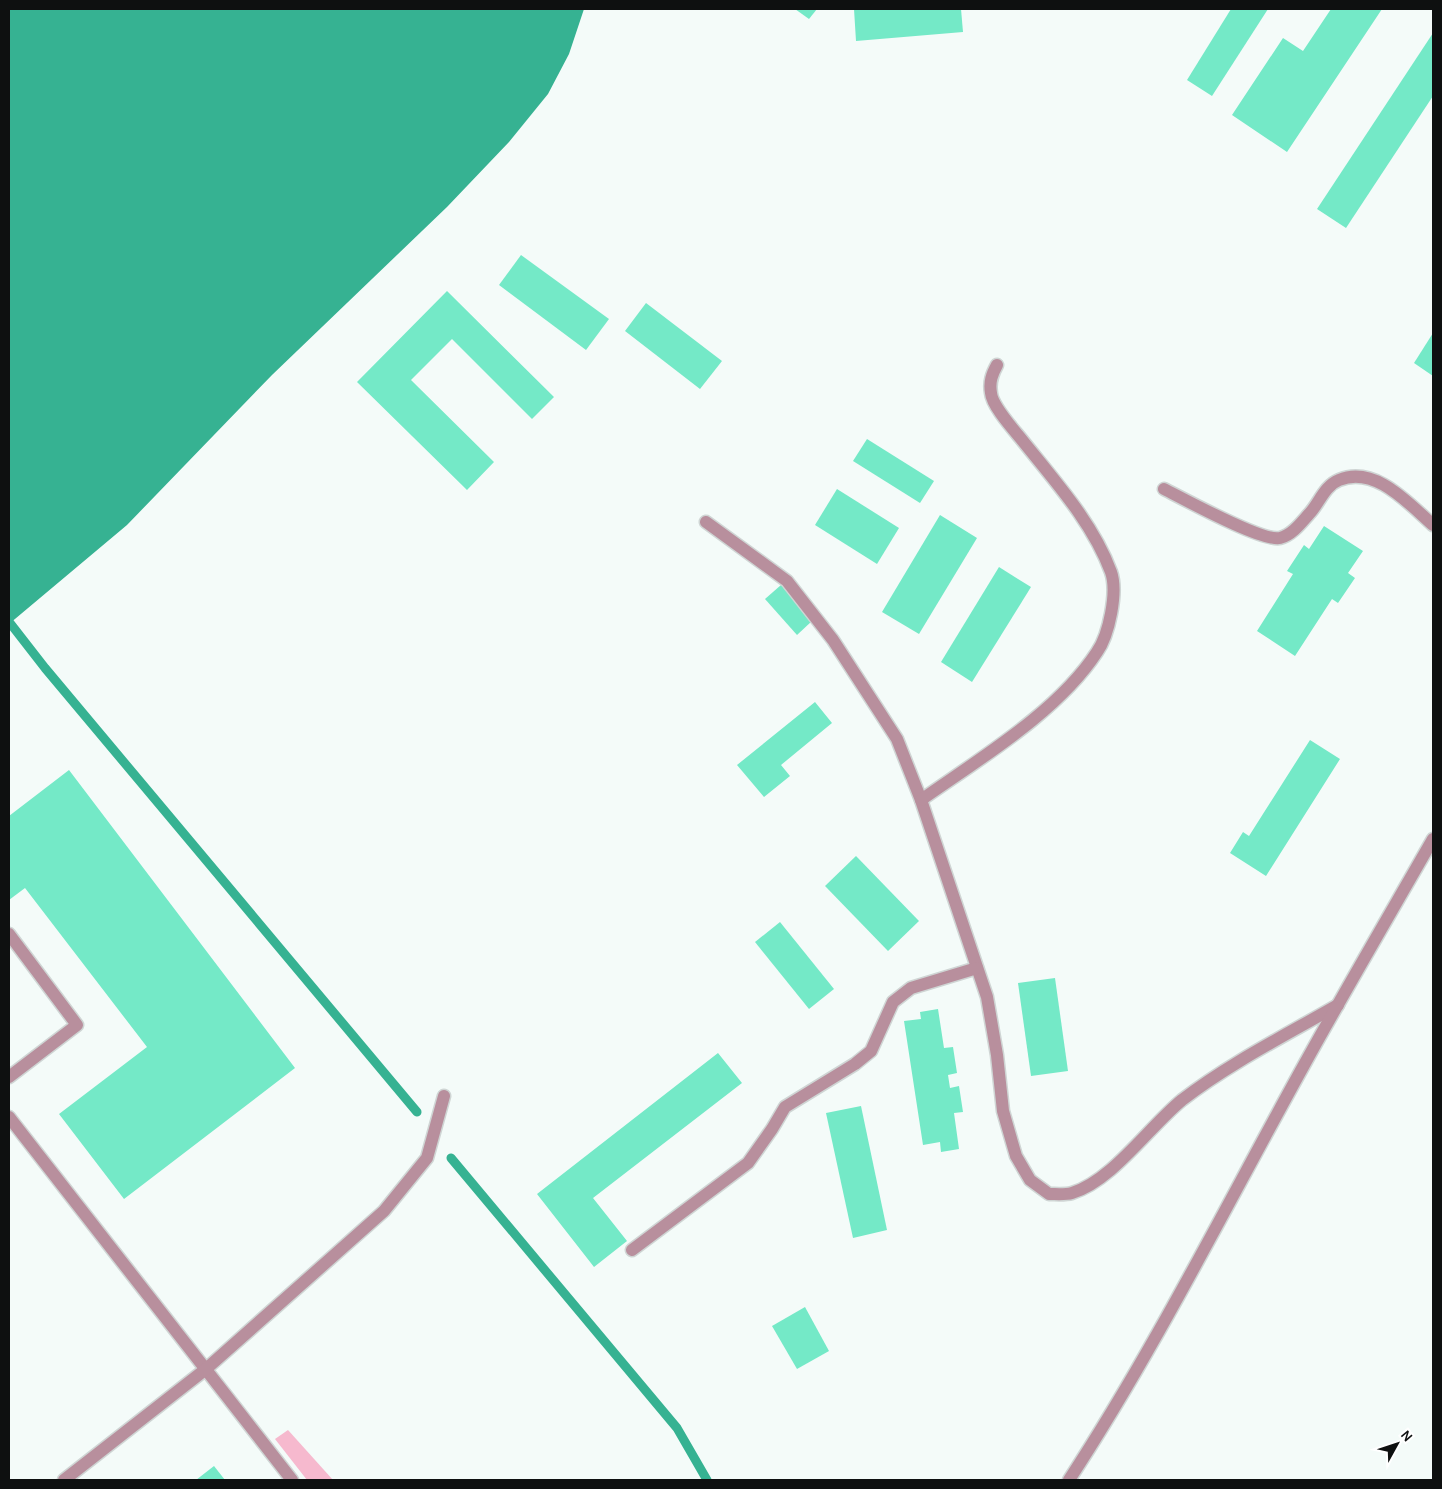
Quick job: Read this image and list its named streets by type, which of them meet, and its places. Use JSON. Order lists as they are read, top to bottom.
{
  "north": "top right"
}
